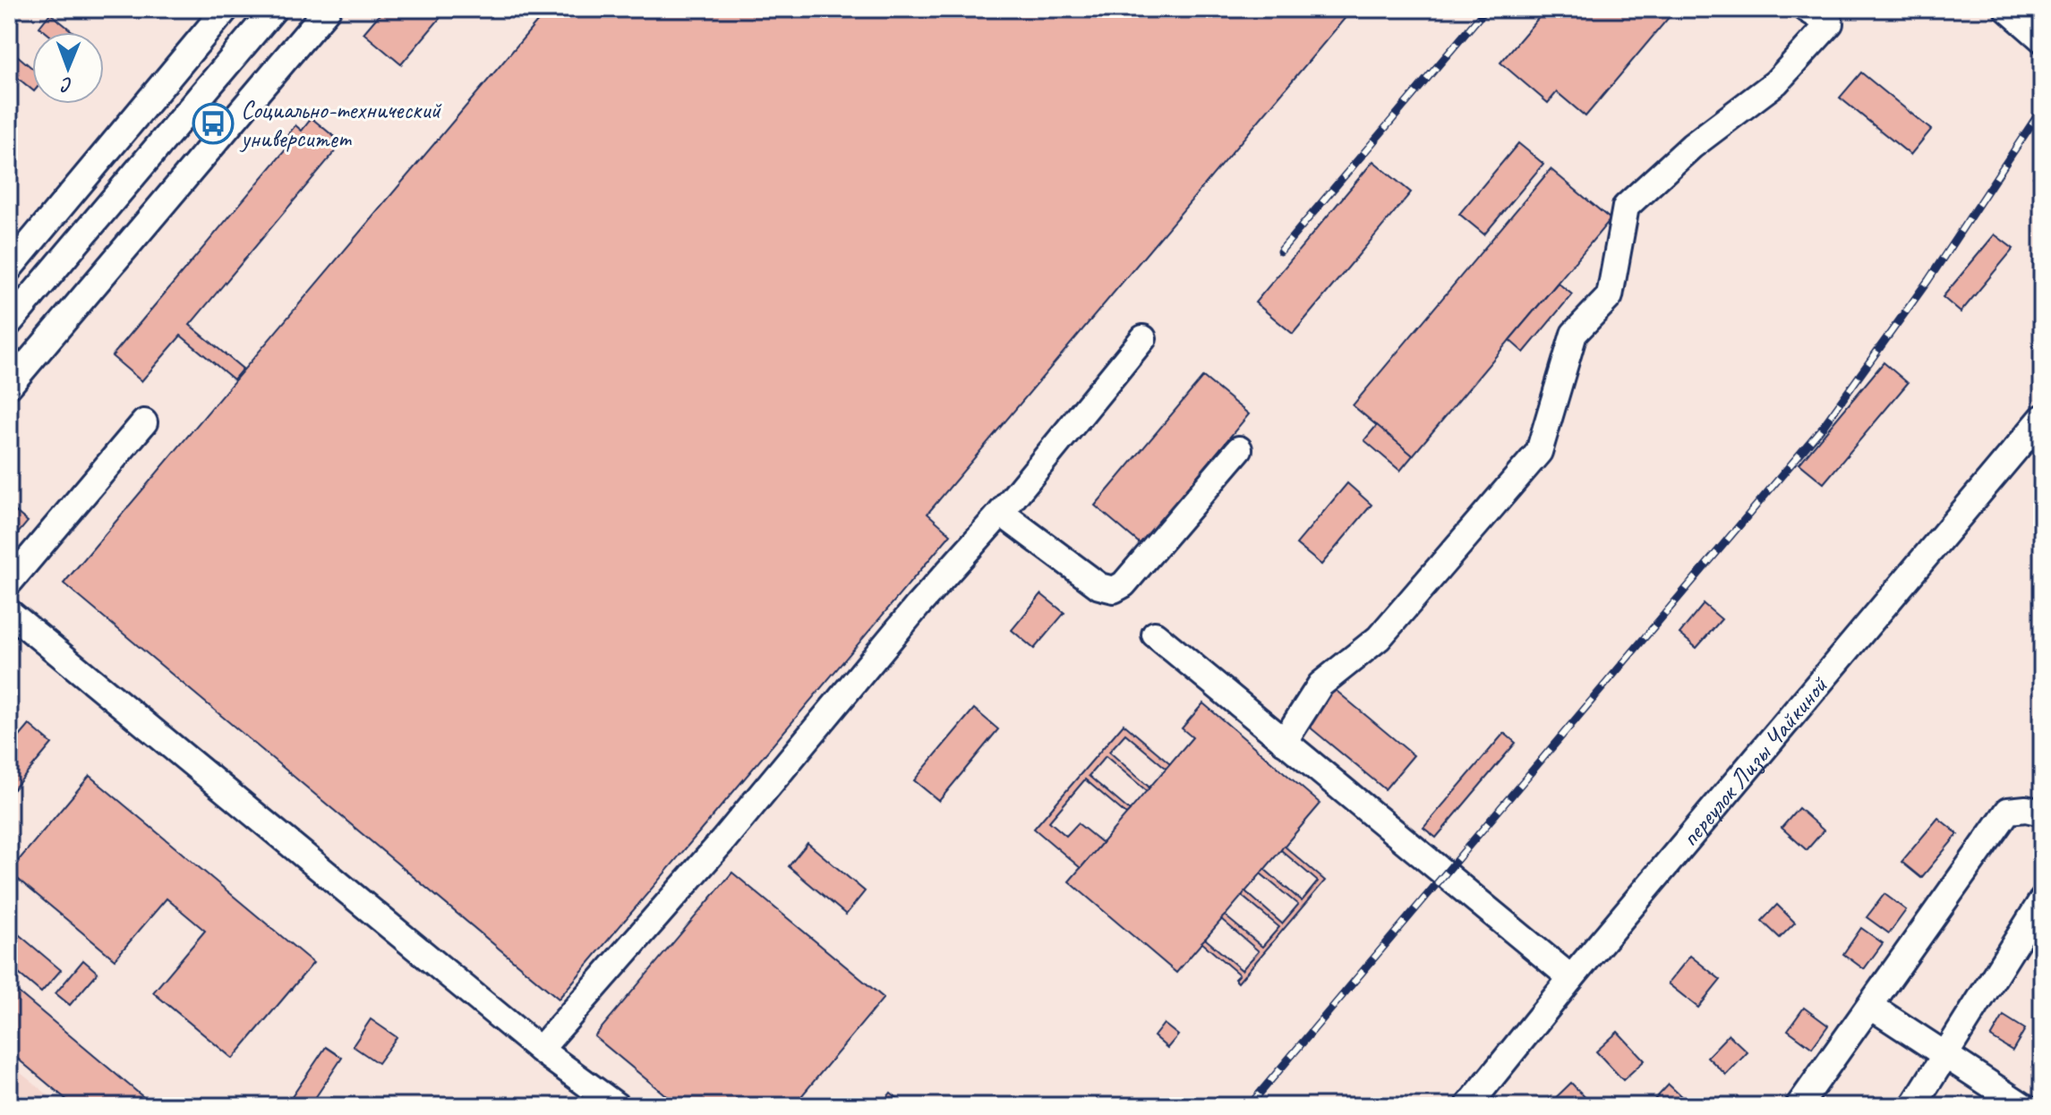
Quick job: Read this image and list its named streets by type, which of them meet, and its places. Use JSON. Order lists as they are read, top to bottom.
{
  "streets": {
    "street": ["переулок Лизы Чайкиной"]
  },
  "places": {
    "bus stop": ["Социально-технический университет"]
  },
  "north": "bottom"
}
